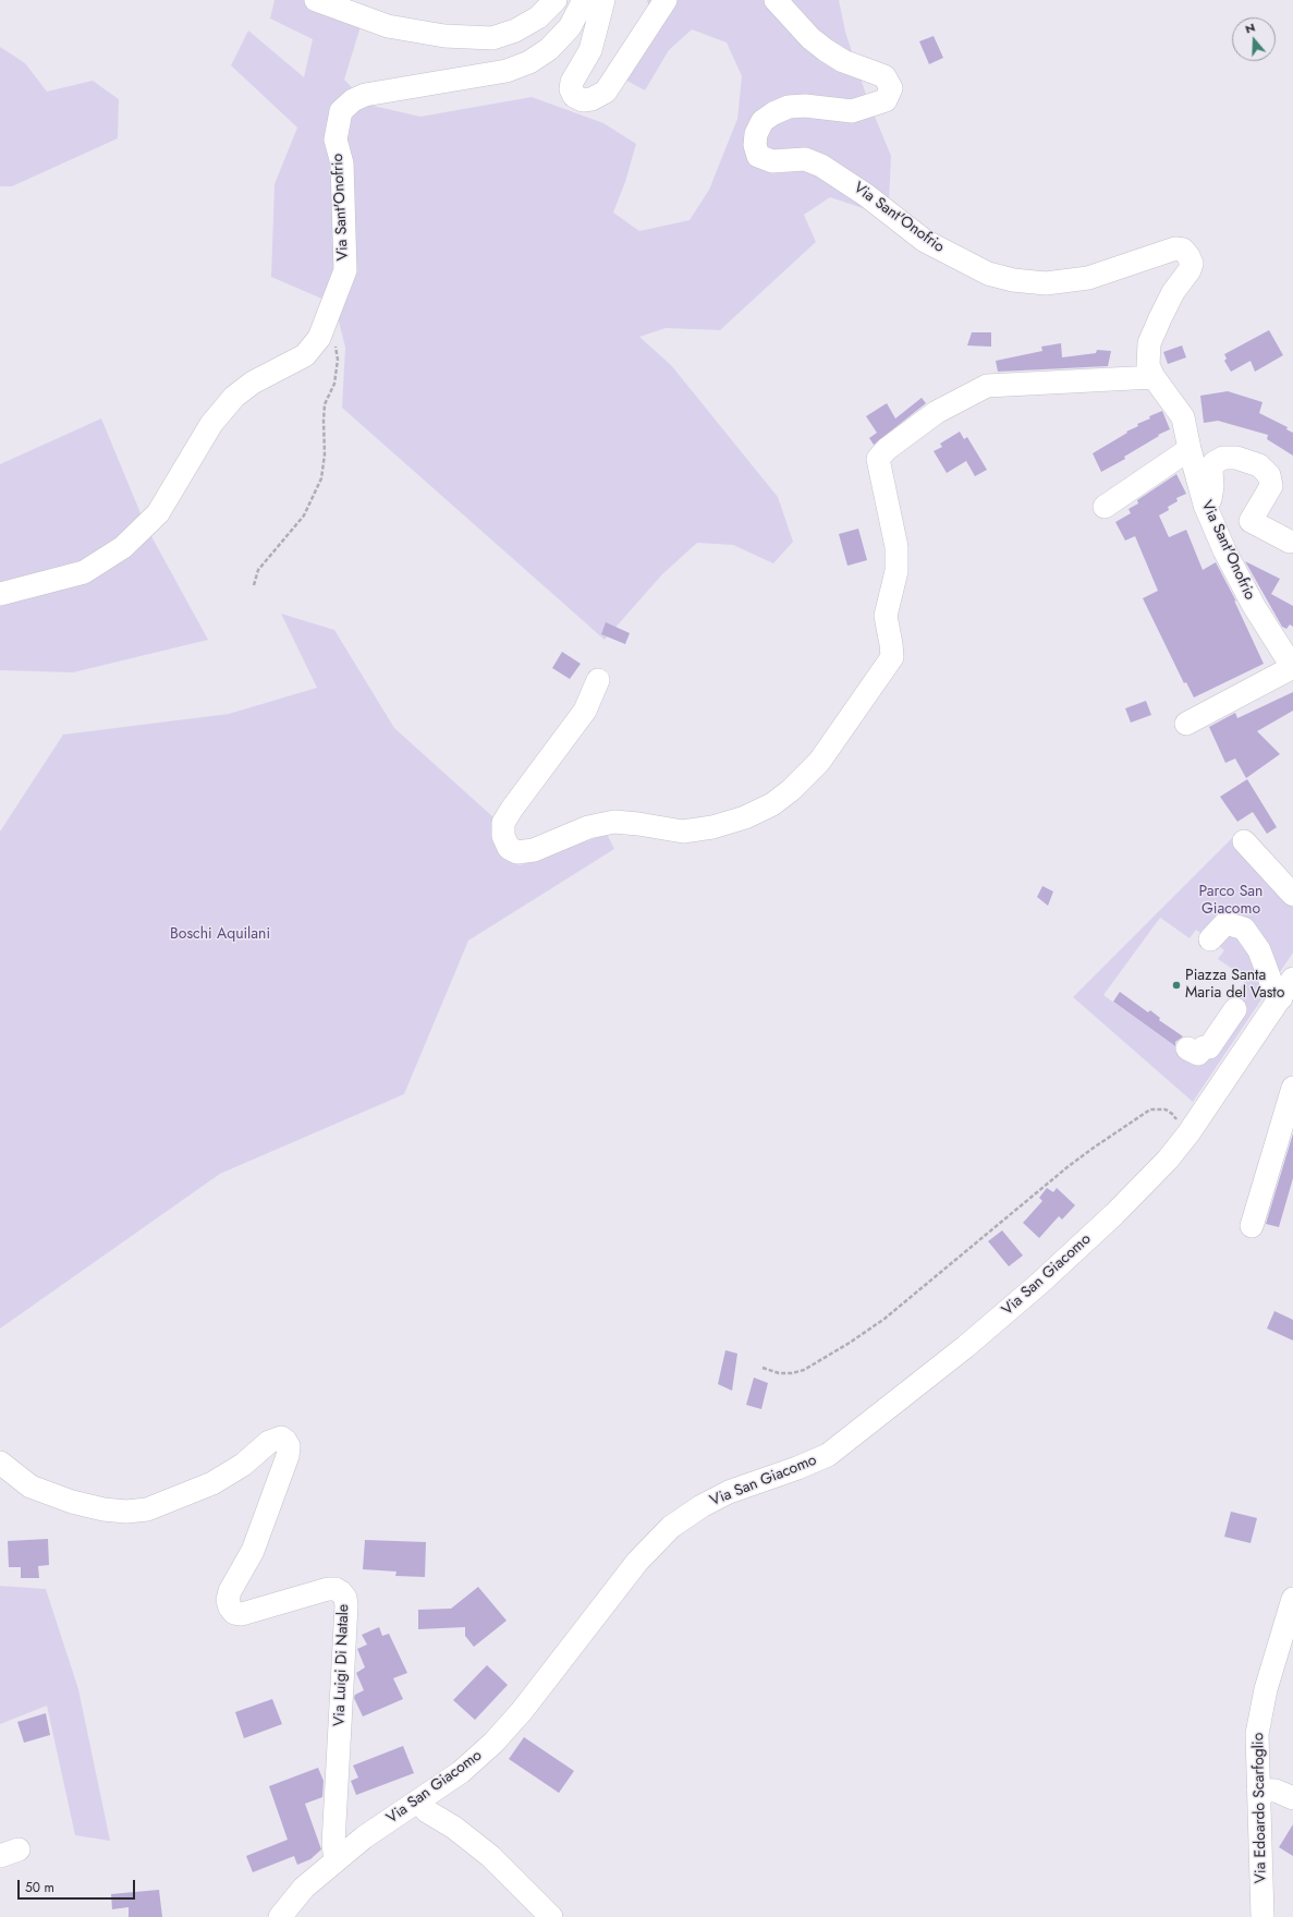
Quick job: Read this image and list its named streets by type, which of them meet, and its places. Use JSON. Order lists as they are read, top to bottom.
{
  "streets": {
    "street": [
      "Via Sant'Onofrio",
      "Via San Giacomo",
      "Via Luigi Di Natale",
      "Via Edoardo Scarfoglio"
    ]
  },
  "crossings": [
    ["Via San Giacomo", "Via Luigi Di Natale"]
  ],
  "parks": ["Parco San Giacomo", "Boschi Aquilani"],
  "places": ["Piazza Santa Maria del Vasto"],
  "scale_bar": "50 m",
  "north": "top"
}
